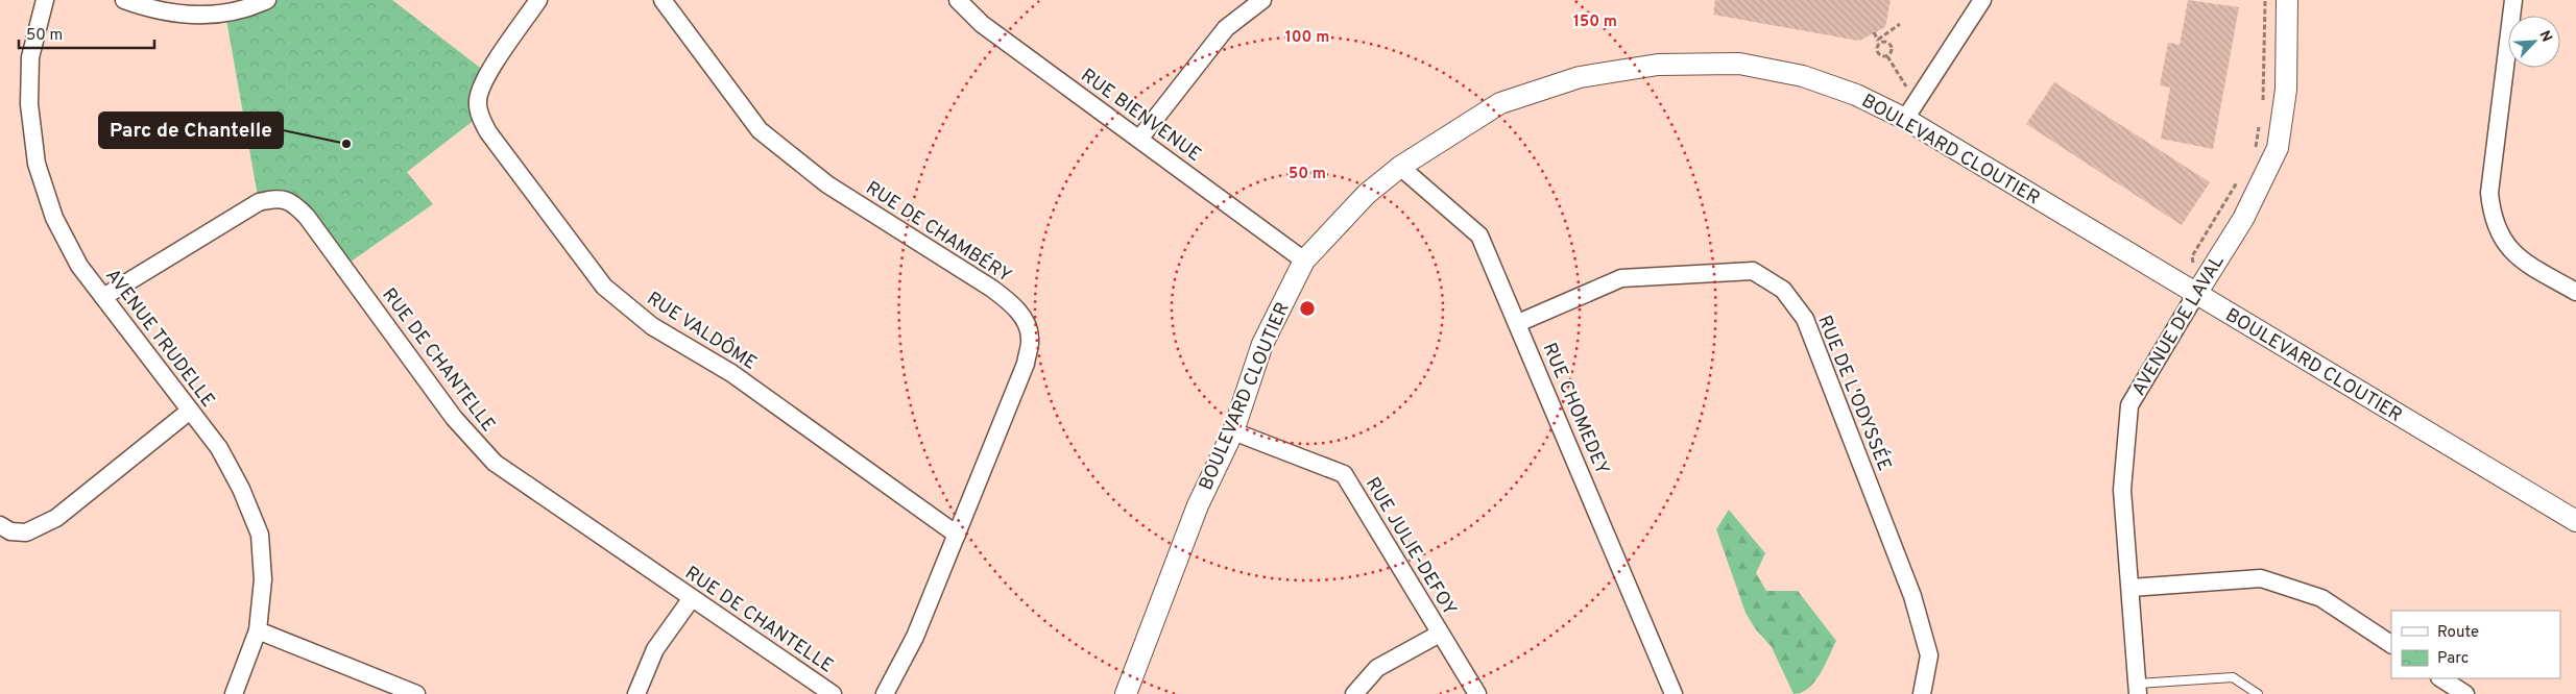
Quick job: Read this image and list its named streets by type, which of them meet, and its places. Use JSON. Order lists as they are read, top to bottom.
{
  "streets": {
    "street": [
      "RUE BIENVENUE",
      "BOULEVARD CLOUTIER",
      "RUE DE CHAMBÉRY",
      "AVENUE DE LAVAL",
      "RUE VALDÔME",
      "AVENUE TRUDELLE",
      "RUE DE CHANTELLE",
      "RUE DE L'ODYSSÉE",
      "RUE CHOMEDEY",
      "RUE JULIE-DEFOY"
    ]
  },
  "crossings": [
    ["RUE BIENVENUE", "BOULEVARD CLOUTIER"],
    ["BOULEVARD CLOUTIER", "AVENUE DE LAVAL"],
    ["BOULEVARD CLOUTIER", "RUE CHOMEDEY"],
    ["BOULEVARD CLOUTIER", "RUE JULIE-DEFOY"],
    ["RUE DE CHAMBÉRY", "RUE VALDÔME"],
    ["AVENUE TRUDELLE", "RUE DE CHANTELLE"],
    ["RUE DE L'ODYSSÉE", "RUE CHOMEDEY"]
  ],
  "places": ["Parc de Chantelle"],
  "legend": ["Route", "Parc"],
  "scale_bar": "50 m",
  "north": "top right",
  "rings": ["150 m", "100 m", "50 m"]
}
